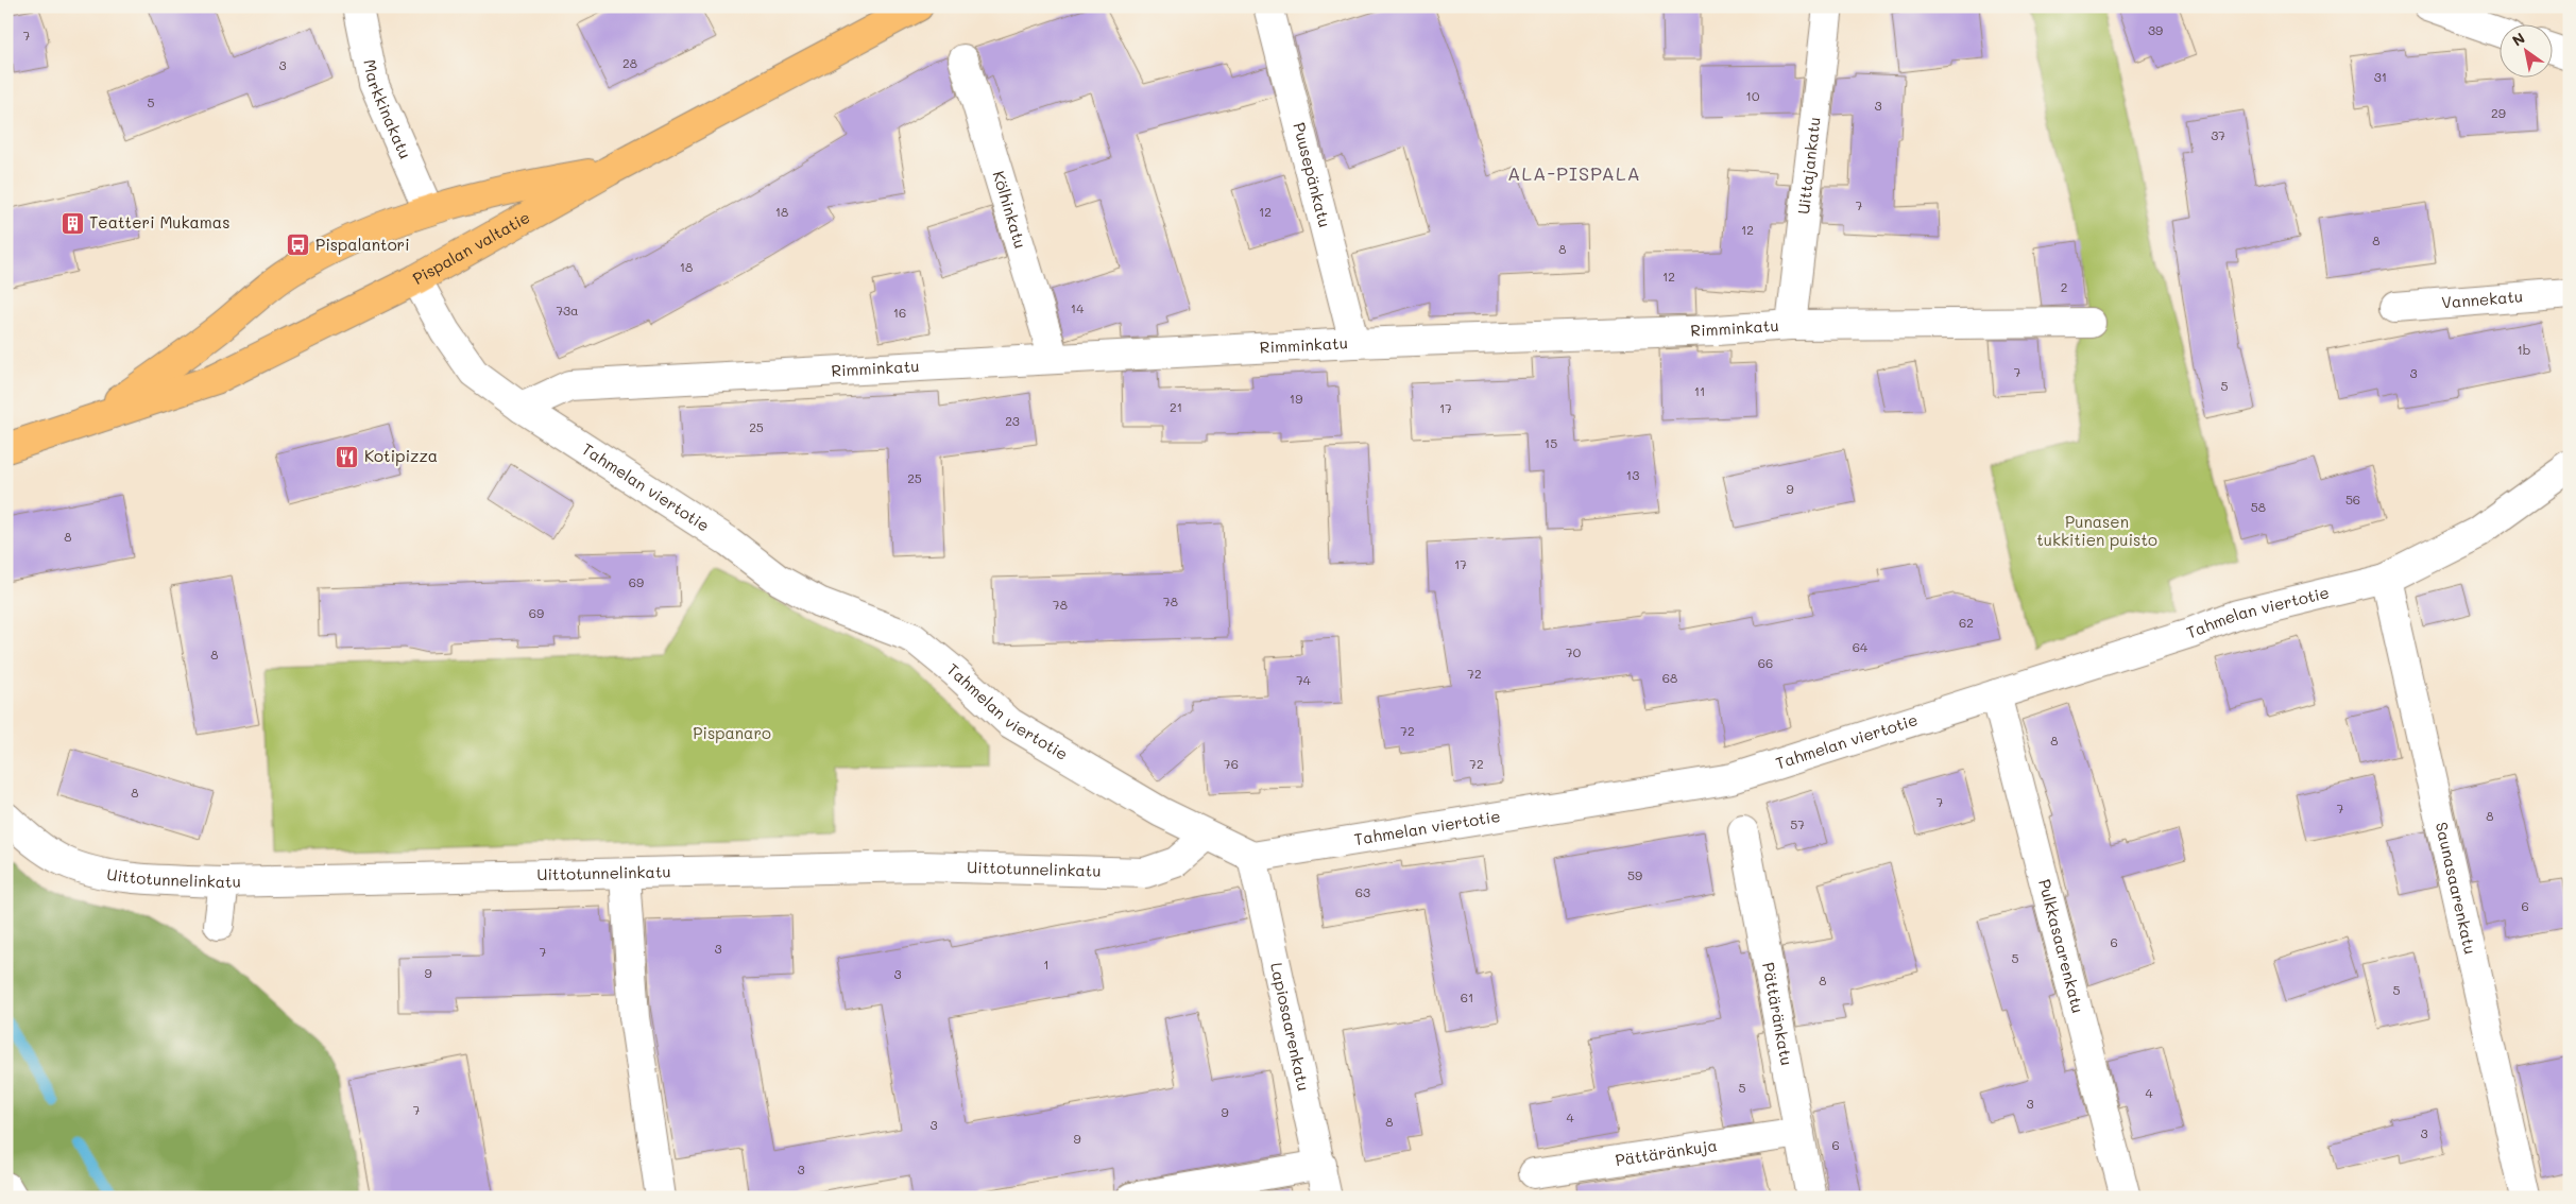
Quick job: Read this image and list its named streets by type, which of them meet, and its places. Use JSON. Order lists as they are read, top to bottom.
{
  "streets": {
    "main road": ["Pispalan valtatie"],
    "street": [
      "Markkinakatu",
      "Uittajankatu",
      "Puusepänkatu",
      "Kölhinkatu",
      "Vannekatu",
      "Rimminkatu",
      "Tahmelan viertotie",
      "Uittotunnelinkatu",
      "Saunasaarenkatu",
      "Pulkkasaarenkatu",
      "Pättäränkatu",
      "Lapiosaarenkatu",
      "Pättäränkuja"
    ]
  },
  "crossings": [
    ["Uittajankatu", "Rimminkatu"],
    ["Puusepänkatu", "Rimminkatu"],
    ["Kölhinkatu", "Rimminkatu"],
    ["Pispalan valtatie", "Tahmelan viertotie"],
    ["Rimminkatu", "Tahmelan viertotie"],
    ["Tahmelan viertotie", "Uittotunnelinkatu"],
    ["Tahmelan viertotie", "Saunasaarenkatu"],
    ["Tahmelan viertotie", "Pulkkasaarenkatu"],
    ["Tahmelan viertotie", "Lapiosaarenkatu"],
    ["Pättäränkatu", "Pättäränkuja"]
  ],
  "districts": ["ALA-PISPALA"],
  "parks": ["Punasen tukkitien puisto", "Pispanaro"],
  "places": {
    "building": ["Teatteri Mukamas"],
    "bus stop": ["Pispalantori"],
    "restaurant": ["Kotipizza"]
  },
  "house_numbers": [
    "39",
    "7",
    "28",
    "3",
    "31",
    "10",
    "5",
    "3",
    "29",
    "37",
    "7",
    "18",
    "12",
    "12",
    "8",
    "8",
    "18",
    "12",
    "2",
    "14",
    "73a",
    "16",
    "1b",
    "7",
    "3",
    "5",
    "11",
    "19",
    "21",
    "17",
    "23",
    "25",
    "15",
    "13",
    "25",
    "9",
    "56",
    "58",
    "8",
    "17",
    "69",
    "78",
    "78",
    "69",
    "62",
    "64",
    "70",
    "8",
    "66",
    "72",
    "68",
    "74",
    "72",
    "8",
    "76",
    "72",
    "8",
    "7",
    "7",
    "8",
    "57",
    "59",
    "63",
    "6",
    "6",
    "3",
    "7",
    "5",
    "1",
    "9",
    "3",
    "8",
    "5",
    "61",
    "5",
    "4",
    "3",
    "7",
    "9",
    "4",
    "8",
    "3",
    "3",
    "9",
    "6",
    "3"
  ],
  "north": "top left"
}
